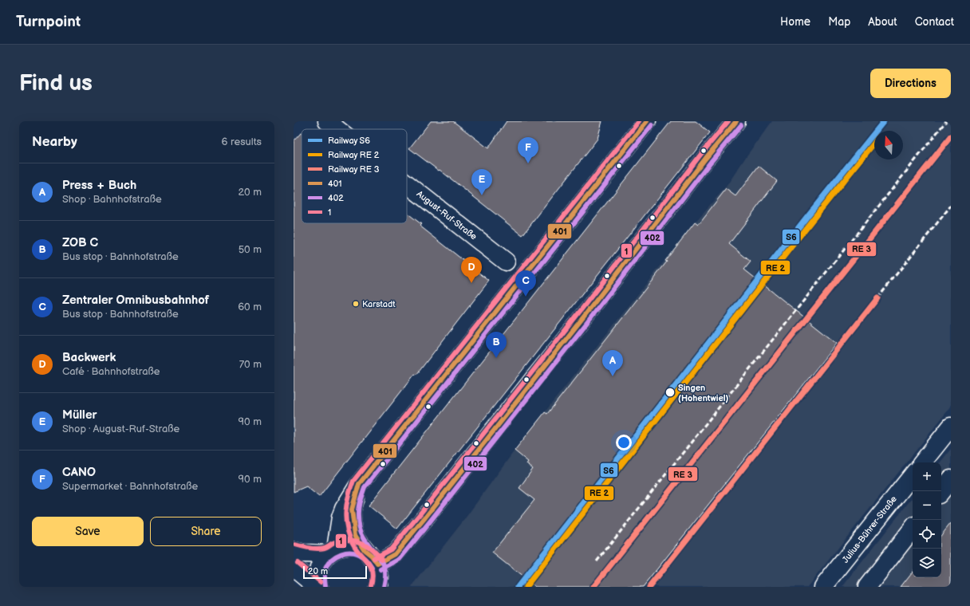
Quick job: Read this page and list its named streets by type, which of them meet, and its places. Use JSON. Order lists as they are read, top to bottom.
{
  "streets": {
    "street": ["August-Ruf-Straße", "Julius-Bührer-Straße"]
  },
  "places": ["Karstadt", "Singen (Hohentwiel)"],
  "lines": [
    "rail line S6",
    "transit line 401",
    "transit line 1",
    "transit line 402"
  ],
  "legend": [
    "Railway S6",
    "Railway RE 2",
    "Railway RE 3",
    "401",
    "402",
    "1"
  ],
  "scale_bar": "20 m",
  "north": "top",
  "page": {
    "header": "Turnpoint",
    "nav": [
      "Home",
      "Map",
      "About",
      "Contact"
    ],
    "buttons": [
      "Directions",
      ["Save", "Share"]
    ],
    "title": "Find us",
    "heading": ["Nearby", "6 results"],
    "pins": [
      "F",
      "E",
      "D",
      "C",
      "B",
      "A"
    ],
    "list": [
      {
        "mark": "A",
        "name": "Press + Buch",
        "note": "Shop · Bahnhofstraße",
        "value": "20 m"
      },
      {
        "mark": "B",
        "name": "ZOB C",
        "note": "Bus stop · Bahnhofstraße",
        "value": "50 m"
      },
      {
        "mark": "C",
        "name": "Zentraler Omnibusbahnhof",
        "note": "Bus stop · Bahnhofstraße",
        "value": "60 m"
      },
      {
        "mark": "D",
        "name": "Backwerk",
        "note": "Café · Bahnhofstraße",
        "value": "70 m"
      },
      {
        "mark": "E",
        "name": "Müller",
        "note": "Shop · August-Ruf-Straße",
        "value": "90 m"
      },
      {
        "mark": "F",
        "name": "CANO",
        "note": "Supermarket · Bahnhofstraße",
        "value": "90 m"
      }
    ],
    "map_buttons": ["+", "−"],
    "scale": "20 m"
  }
}
